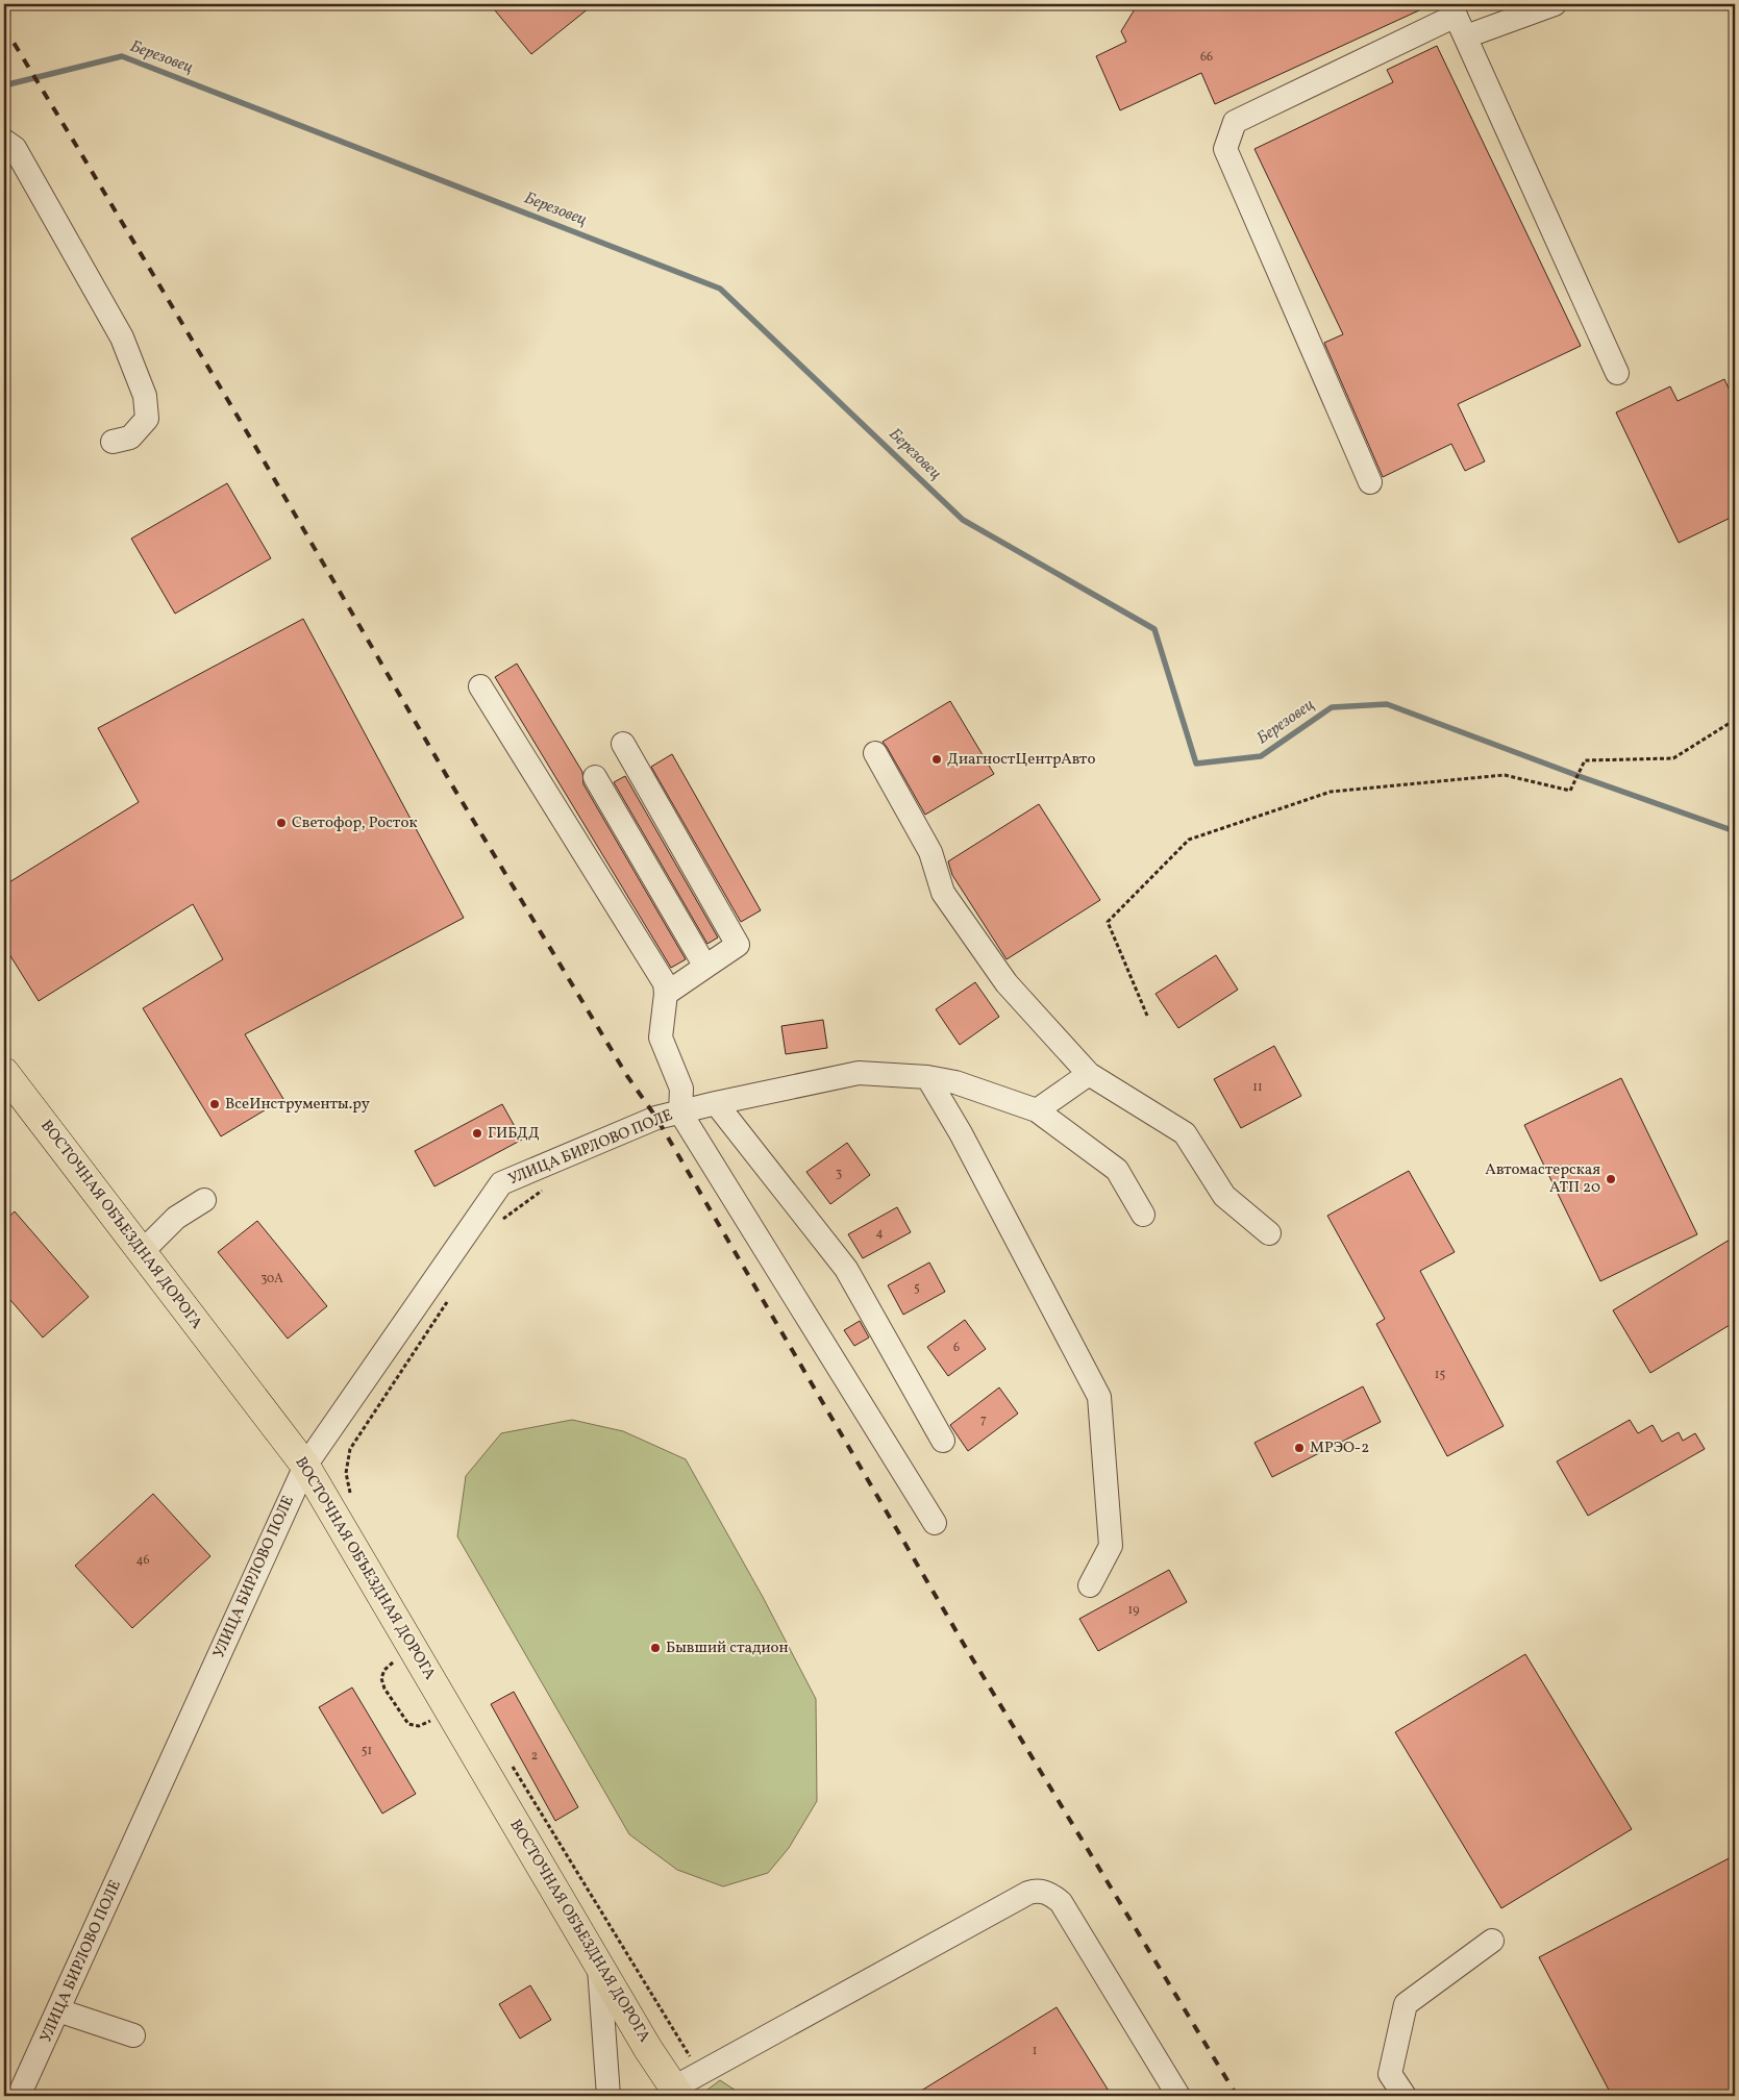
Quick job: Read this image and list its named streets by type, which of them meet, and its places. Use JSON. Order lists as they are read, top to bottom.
{
  "streets": {
    "main road": ["ВОСТОЧНАЯ ОБЪЕЗДНАЯ ДОРОГА"],
    "street": ["УЛИЦА БИРЛОВО ПОЛЕ"]
  },
  "crossings": [
    ["УЛИЦА БИРЛОВО ПОЛЕ", "ВОСТОЧНАЯ ОБЪЕЗДНАЯ ДОРОГА"]
  ],
  "water": ["Березовец"],
  "places": [
    "ДиагностЦентрАвто",
    "Светофор, Росток",
    "ВсеИнструменты.ру",
    "ГИБДД",
    "Автомастерская АТП 20",
    "МРЭО-2",
    "Бывший стадион"
  ],
  "house_numbers": [
    "66",
    "11",
    "3",
    "4",
    "30А",
    "5",
    "6",
    "15",
    "7",
    "46",
    "19",
    "51",
    "2",
    "1"
  ]
}
